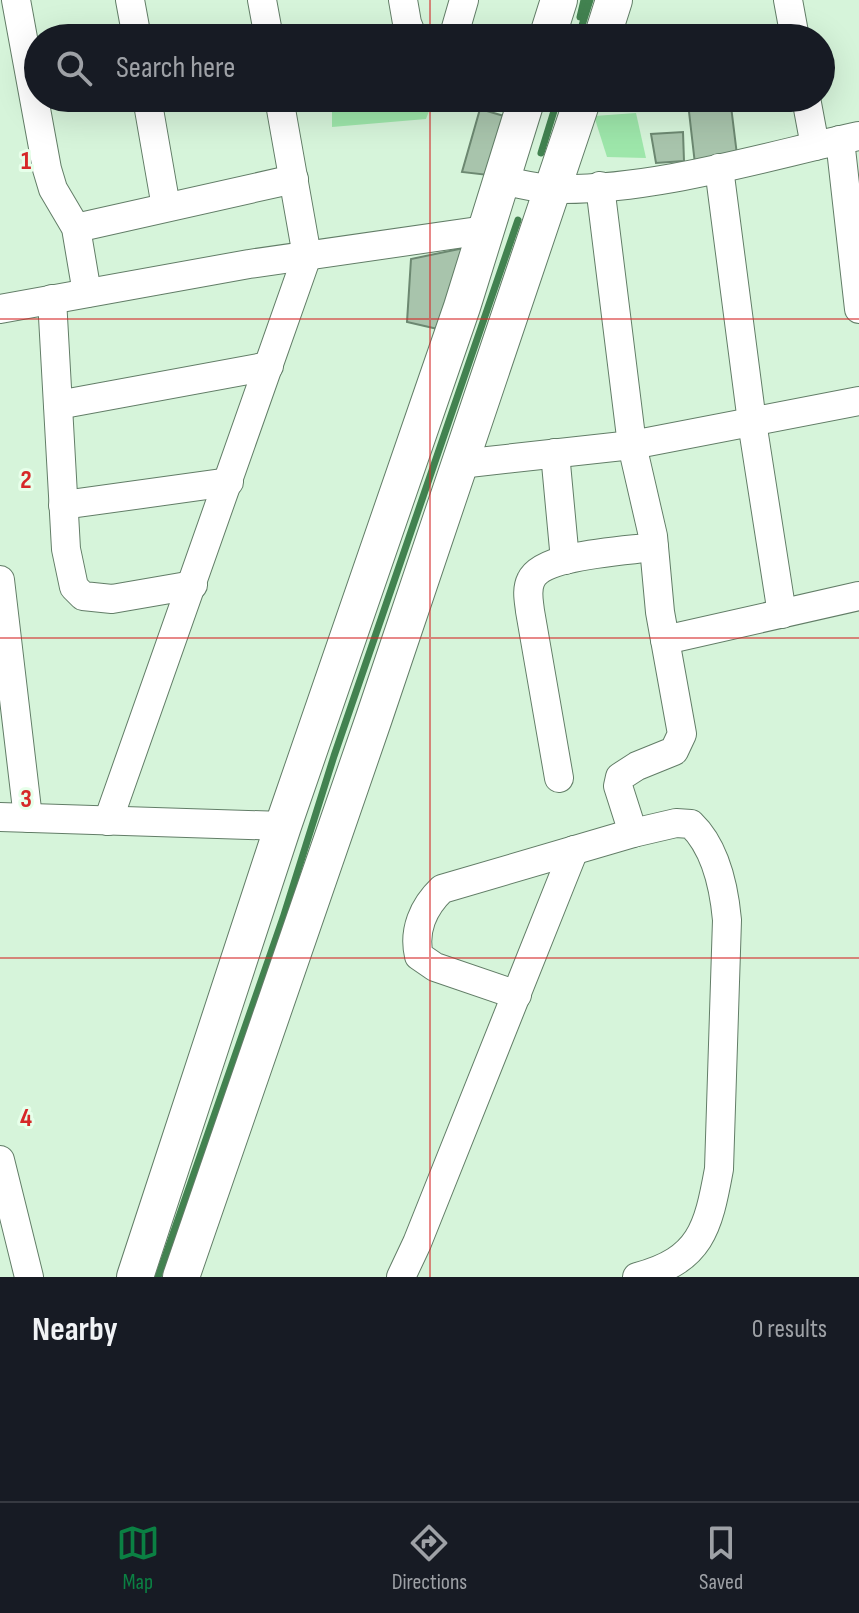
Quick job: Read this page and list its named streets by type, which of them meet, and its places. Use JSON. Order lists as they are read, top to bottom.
{
  "page": {
    "search": "Search here",
    "heading": ["Nearby", "0 results"],
    "nav": ["Map", "Directions", "Saved"]
  },
  "grid": {
    "rows": [
      "1",
      "2",
      "3",
      "4"
    ]
  }
}
